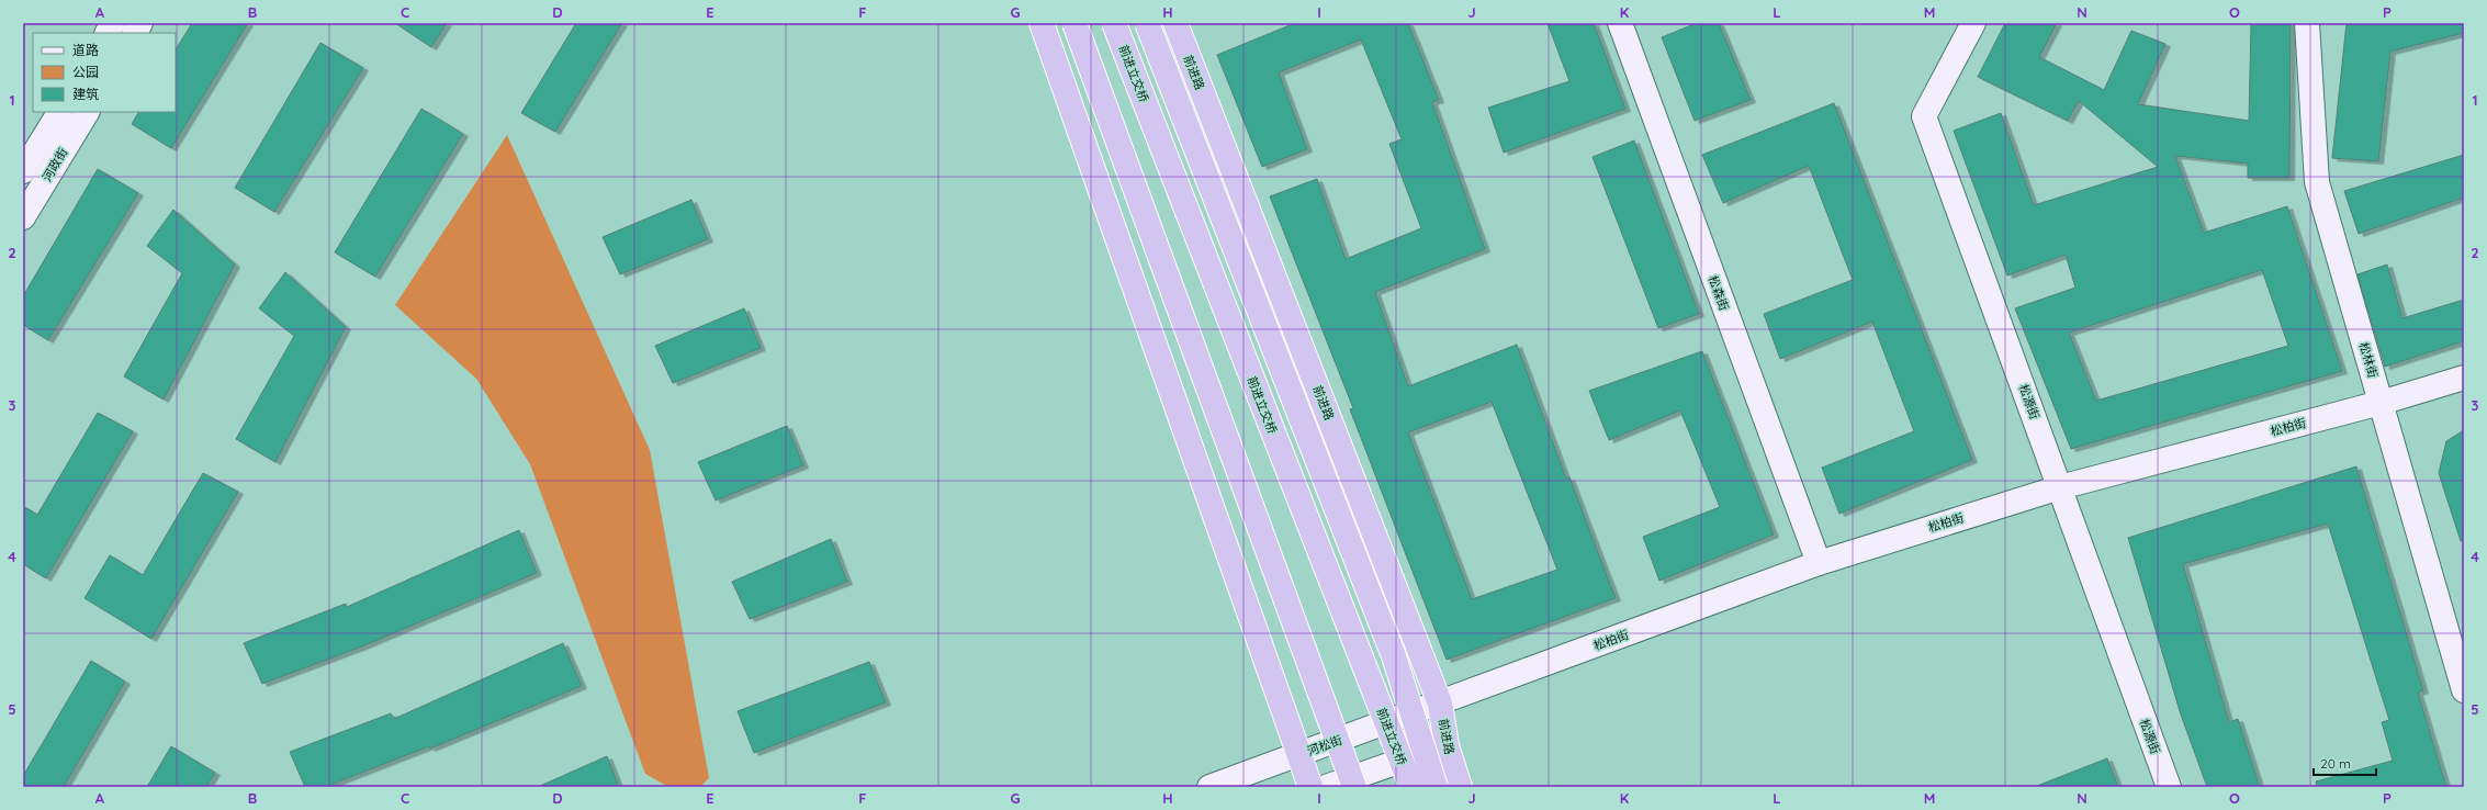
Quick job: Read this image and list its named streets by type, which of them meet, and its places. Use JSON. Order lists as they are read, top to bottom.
{
  "streets": {
    "highway": ["前进路", "前进立交桥"],
    "street": [
      "河政街",
      "松森街",
      "松林街",
      "松源街",
      "松柏街",
      "河松街"
    ]
  },
  "crossings": [
    ["前进路", "松柏街"],
    ["前进路", "河松街"],
    ["松森街", "松柏街"],
    ["松林街", "松柏街"],
    ["松源街", "松柏街"],
    ["松柏街", "河松街"]
  ],
  "legend": ["道路", "公园", "建筑"],
  "scale_bar": "20 m",
  "grid": {
    "columns": [
      "A",
      "B",
      "C",
      "D",
      "E",
      "F",
      "G",
      "H",
      "I",
      "J",
      "K",
      "L",
      "M",
      "N",
      "O",
      "P"
    ],
    "rows": [
      "1",
      "2",
      "3",
      "4",
      "5"
    ]
  }
}
